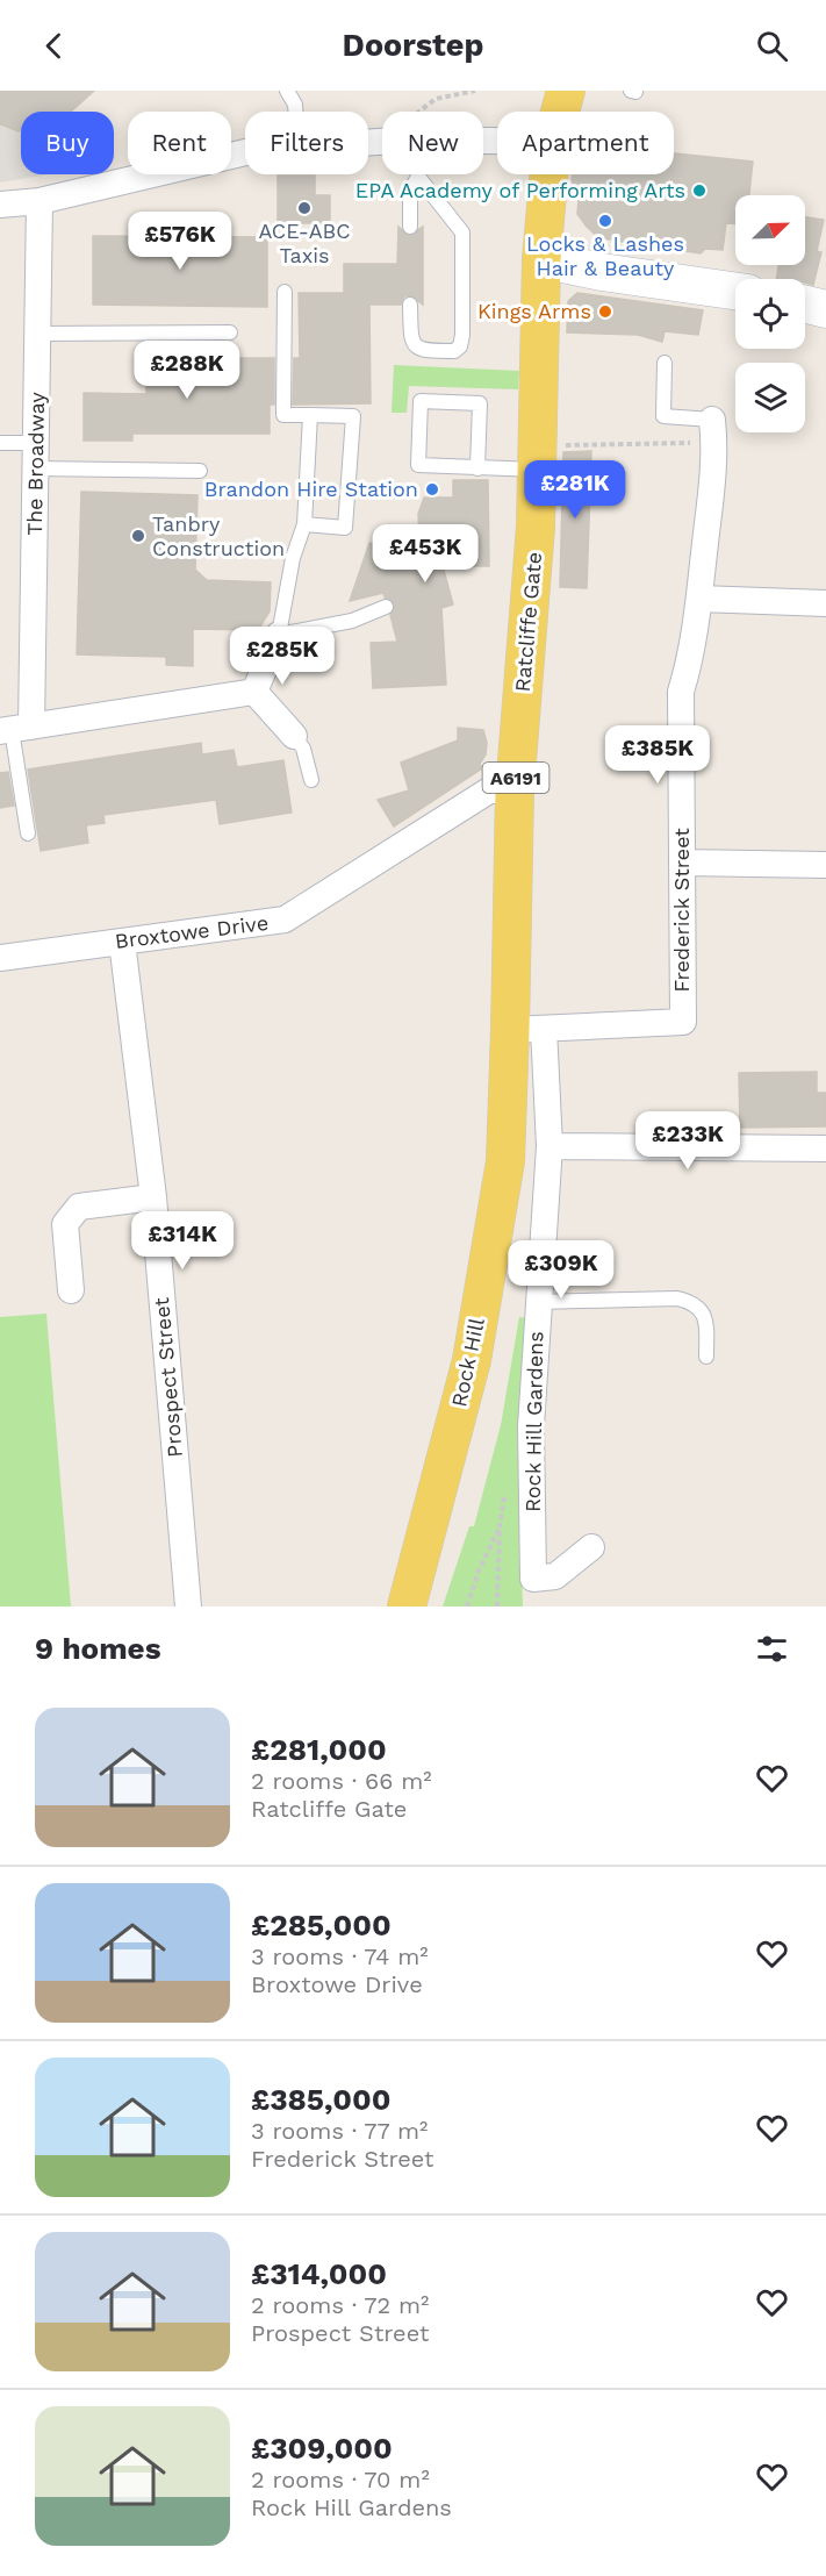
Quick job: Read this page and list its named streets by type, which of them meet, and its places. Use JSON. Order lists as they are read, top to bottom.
{
  "streets": {
    "main road": ["Ratcliffe Gate", "A6191", "Rock Hill"],
    "street": [
      "The Broadway",
      "Frederick Street",
      "Broxtowe Drive",
      "Prospect Street",
      "Rock Hill Gardens"
    ]
  },
  "crossings": [
    ["Ratcliffe Gate", "Frederick Street"],
    ["Ratcliffe Gate", "Broxtowe Drive"],
    ["Ratcliffe Gate", "Rock Hill"],
    ["Ratcliffe Gate", "Rock Hill Gardens"],
    ["Frederick Street", "Rock Hill"],
    ["Frederick Street", "Rock Hill Gardens"],
    ["Broxtowe Drive", "Prospect Street"],
    ["Rock Hill", "Rock Hill Gardens"]
  ],
  "places": [
    "EPA Academy of Performing Arts",
    "ACE-ABC Taxis",
    "Locks & Lashes Hair & Beauty",
    "Kings Arms",
    "Brandon Hire Station",
    "Tanbry Construction"
  ],
  "north": "top right",
  "page": {
    "header": "Doorstep",
    "chip": [
      "Buy",
      "Rent",
      "Filters",
      "New",
      "Apartment"
    ],
    "price": [
      "£576K",
      "£288K",
      "£281K",
      "£453K",
      "£285K",
      "£385K",
      "£233K",
      "£314K",
      "£309K"
    ],
    "heading": "9 homes",
    "list": [
      {
        "name": "£281,000",
        "note": "2 rooms · 66 m² · Ratcliffe Gate"
      },
      {
        "name": "£285,000",
        "note": "3 rooms · 74 m² · Broxtowe Drive"
      },
      {
        "name": "£385,000",
        "note": "3 rooms · 77 m² · Frederick Street"
      },
      {
        "name": "£314,000",
        "note": "2 rooms · 72 m² · Prospect Street"
      },
      {
        "name": "£309,000",
        "note": "2 rooms · 70 m² · Rock Hill Gardens"
      }
    ]
  }
}
